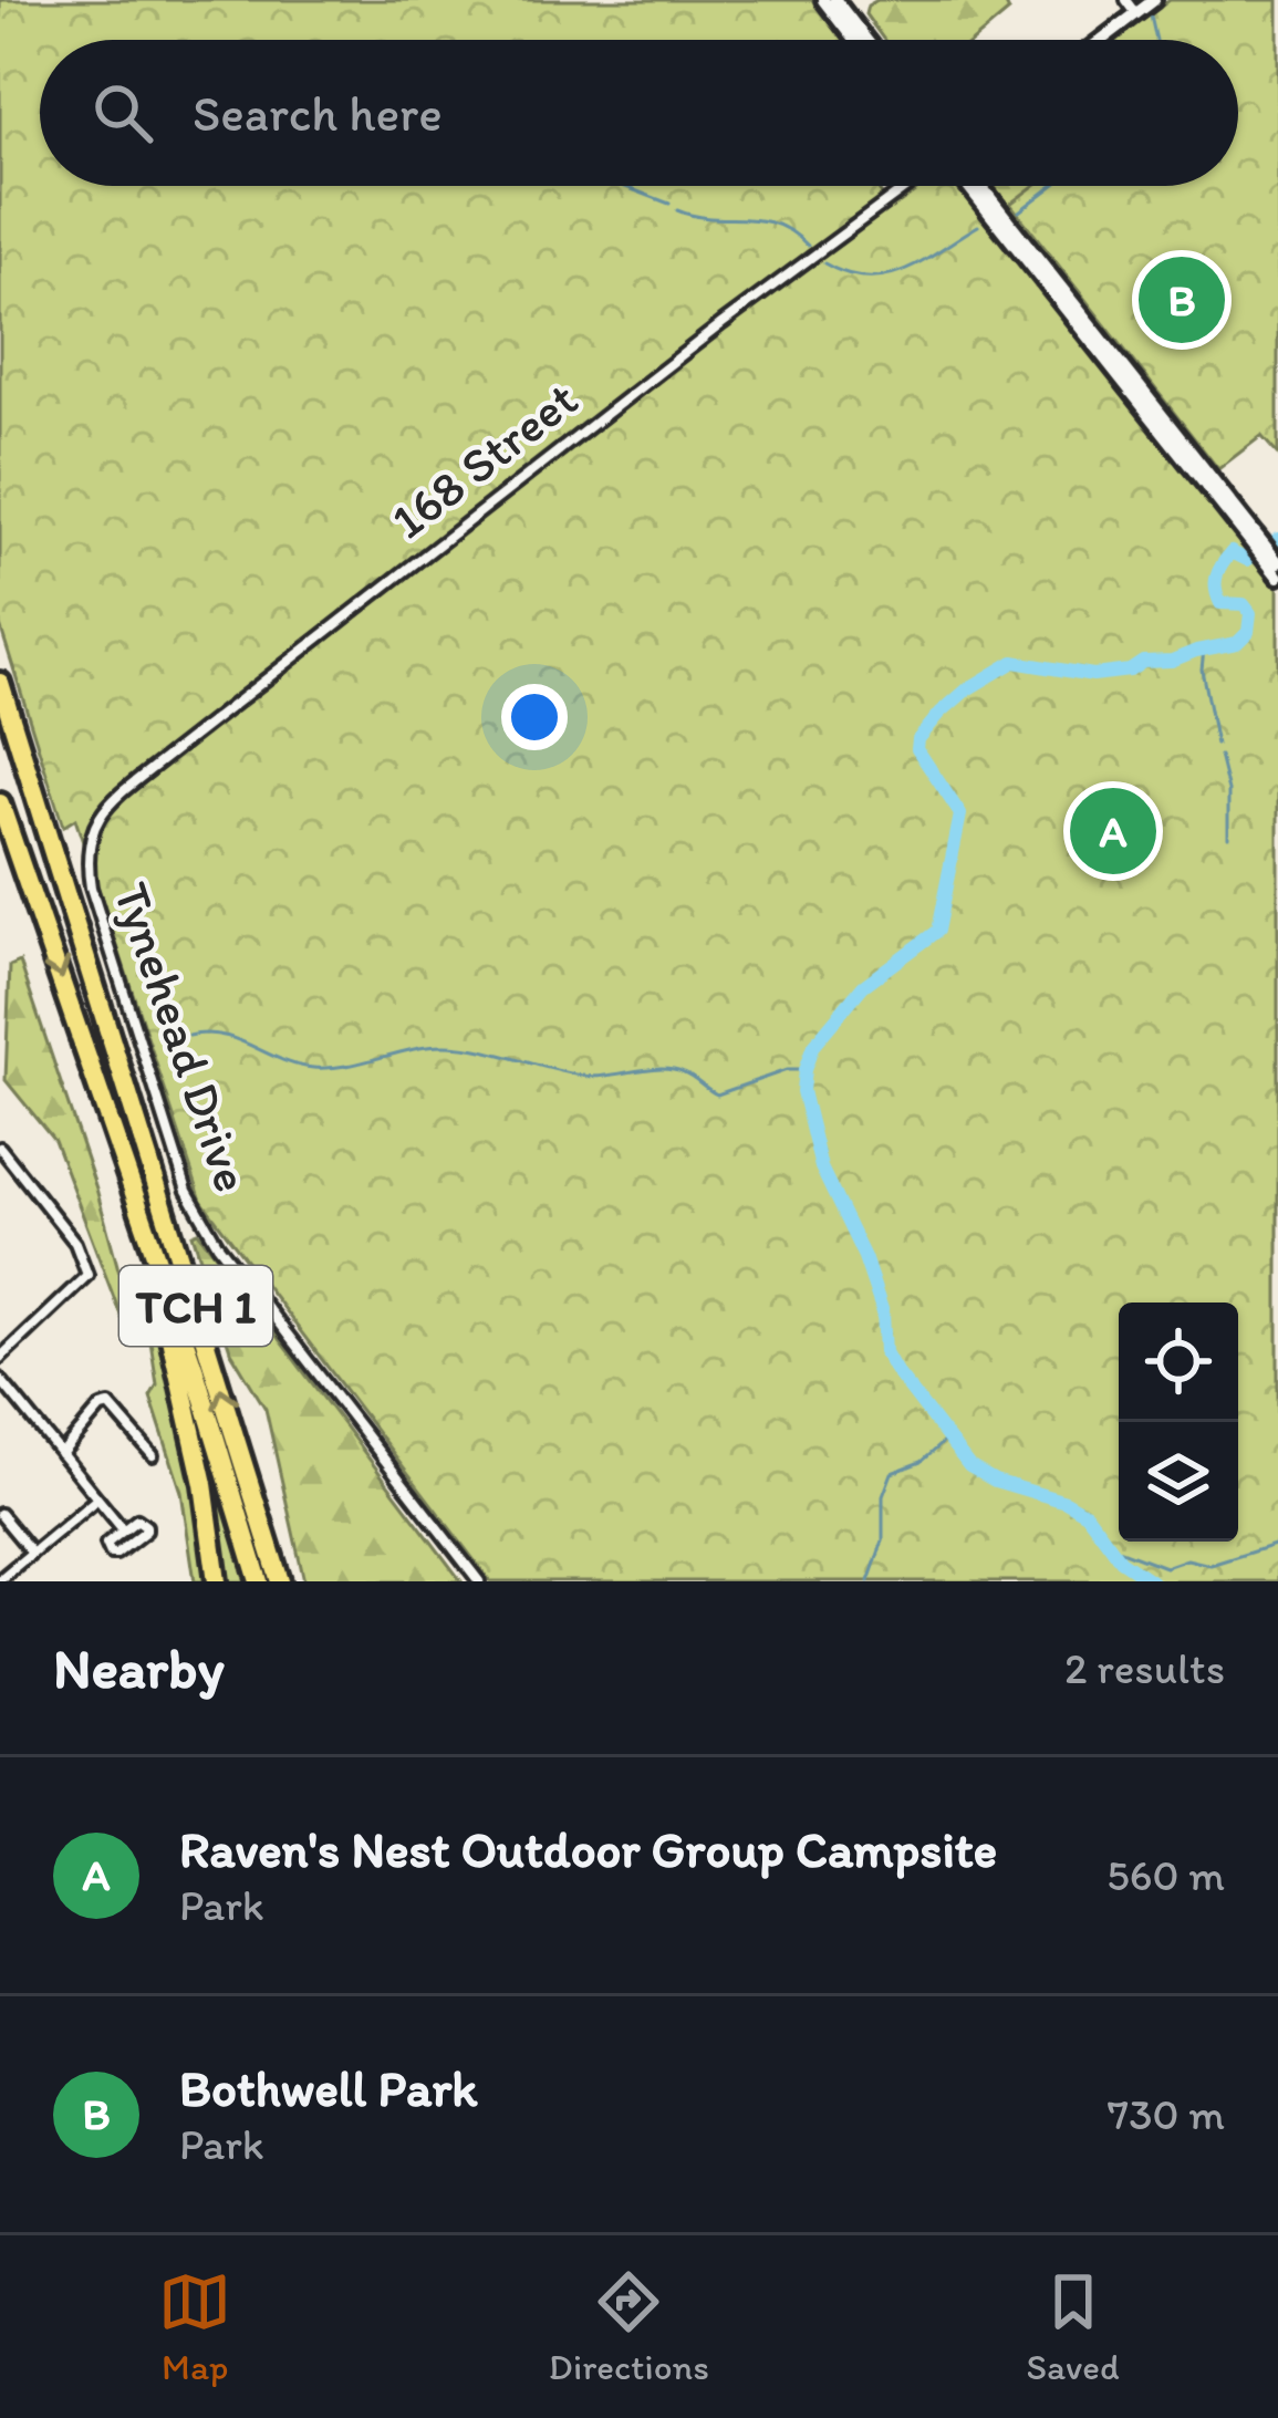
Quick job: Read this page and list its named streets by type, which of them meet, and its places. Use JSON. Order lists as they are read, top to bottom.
{
  "streets": {
    "highway": ["TCH 1"],
    "street": ["168 Street", "Tynehead Drive"]
  },
  "crossings": [
    ["168 Street", "Tynehead Drive"]
  ],
  "page": {
    "search": "Search here",
    "pins": ["B", "A"],
    "heading": ["Nearby", "2 results"],
    "list": [
      {
        "mark": "A",
        "name": "Raven's Nest Outdoor Group Campsite",
        "note": "Park",
        "value": "560 m"
      },
      {
        "mark": "B",
        "name": "Bothwell Park",
        "note": "Park",
        "value": "730 m"
      }
    ],
    "nav": ["Map", "Directions", "Saved"]
  }
}
